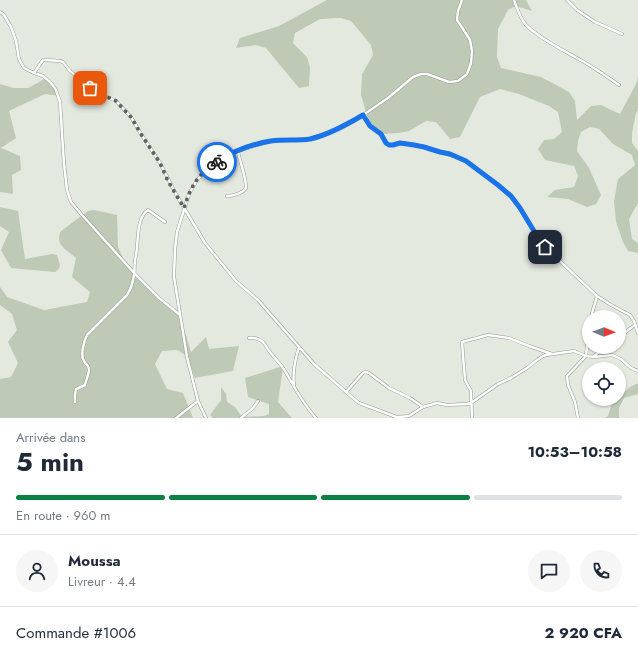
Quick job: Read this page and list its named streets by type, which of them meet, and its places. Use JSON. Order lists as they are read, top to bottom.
{
  "north": "right",
  "page": {
    "heading": ["5 min", "Arrivée dans", "10:53–10:58"],
    "panel": [
      "Moussa",
      "Livreur · 4.4",
      "Commande #1006",
      "2 920 CFA"
    ],
    "bar": "En route · 960 m"
  }
}
